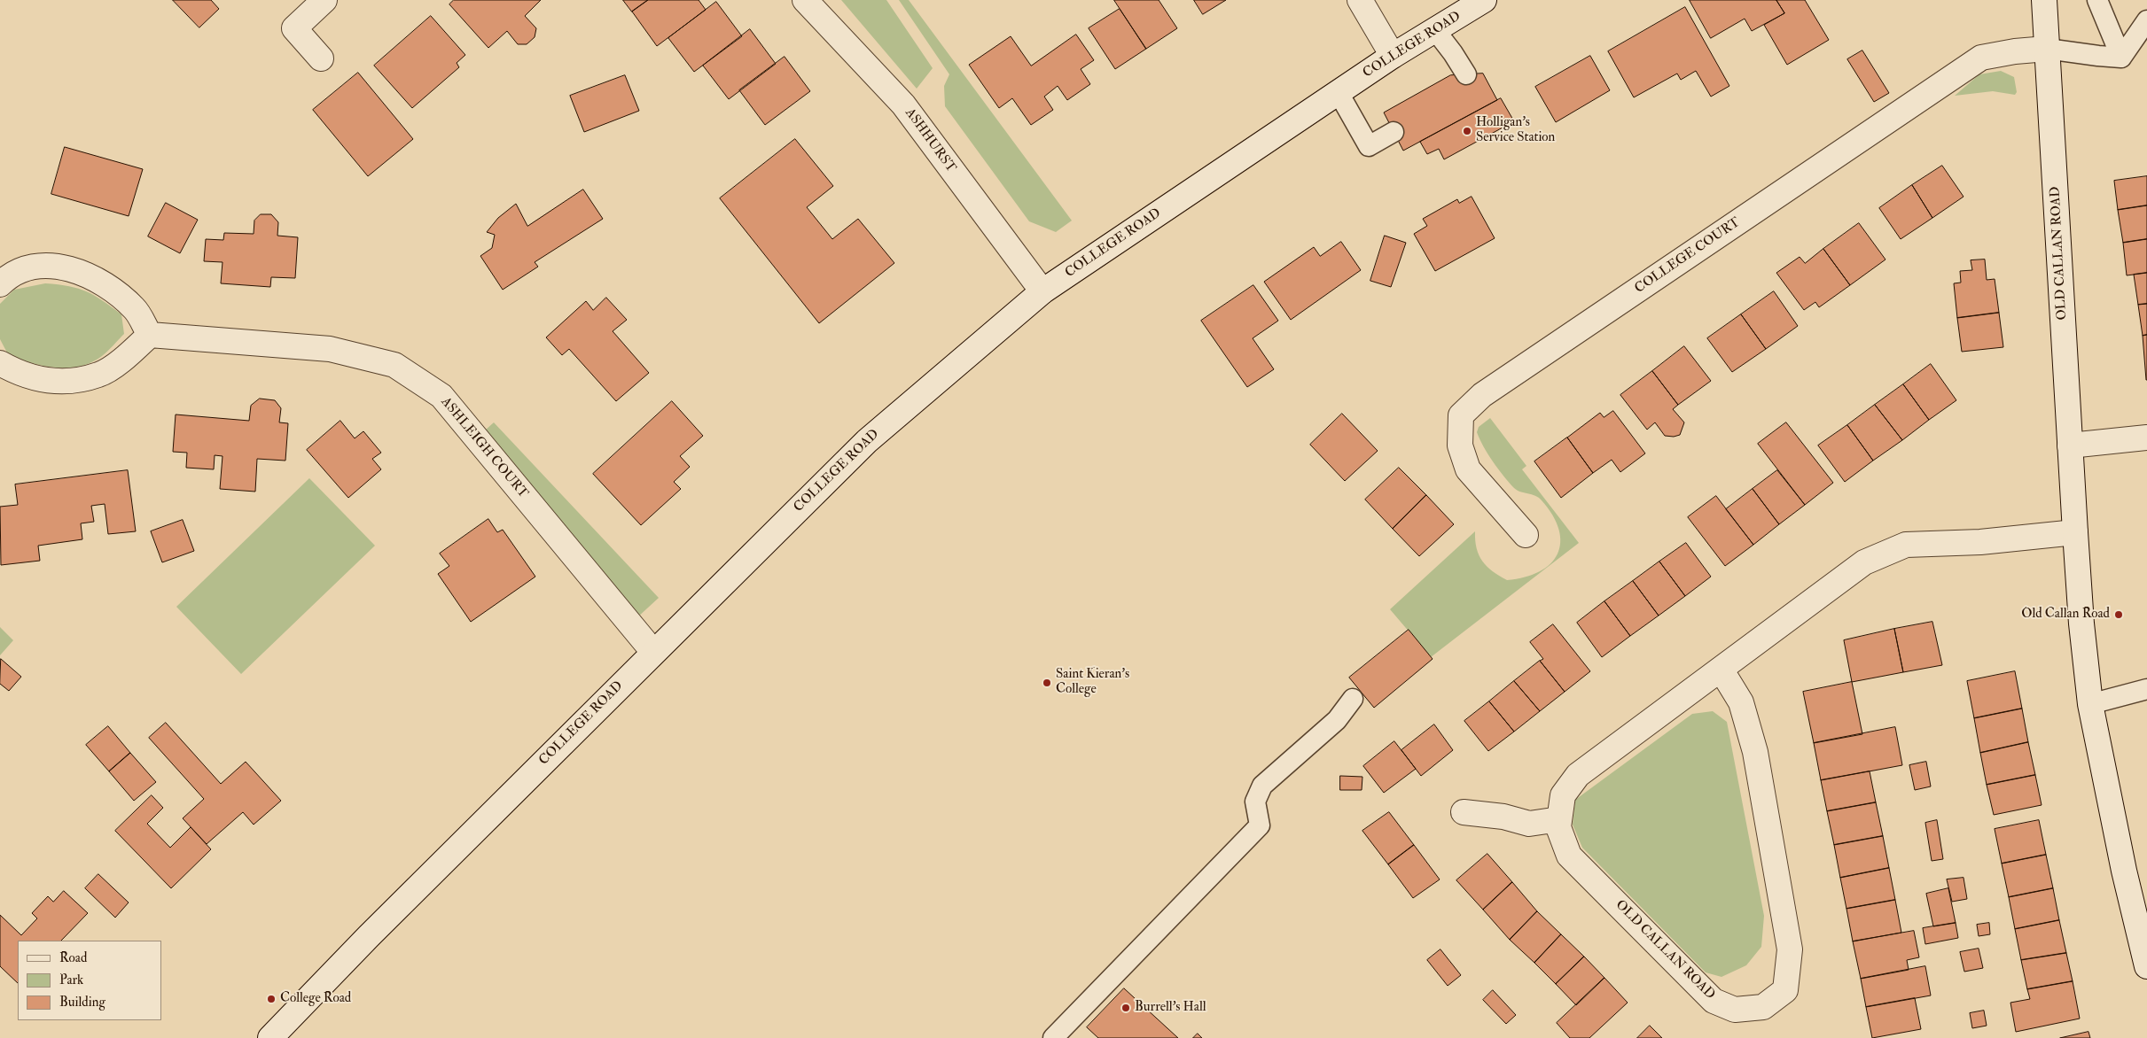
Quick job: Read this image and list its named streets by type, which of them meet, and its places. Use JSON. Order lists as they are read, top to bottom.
{
  "streets": {
    "street": [
      "COLLEGE ROAD",
      "ASHHURST",
      "OLD CALLAN ROAD",
      "COLLEGE COURT",
      "ASHLEIGH COURT"
    ]
  },
  "crossings": [
    ["COLLEGE ROAD", "ASHHURST"],
    ["COLLEGE ROAD", "ASHLEIGH COURT"],
    ["OLD CALLAN ROAD", "COLLEGE COURT"]
  ],
  "places": [
    "Holligan's Service Station",
    "Old Callan Road",
    "Saint Kieran's College",
    "College Road",
    "Burrell's Hall"
  ],
  "legend": ["Road", "Park", "Building"]
}
